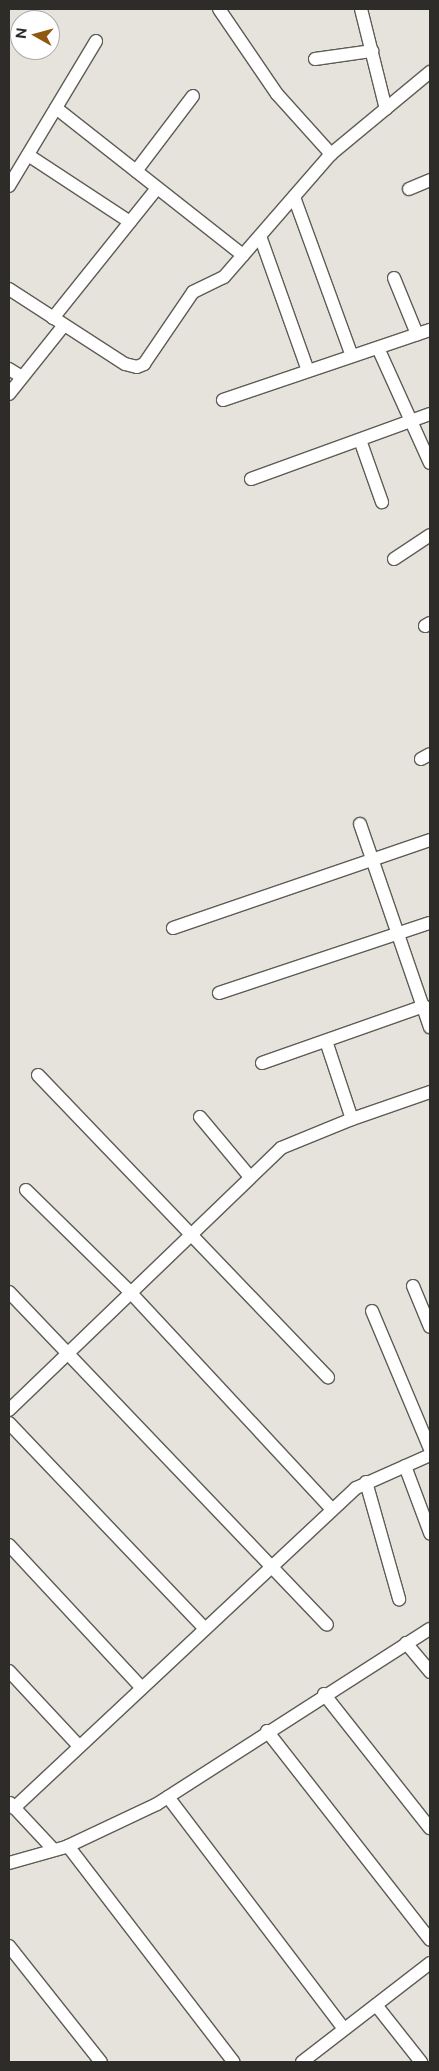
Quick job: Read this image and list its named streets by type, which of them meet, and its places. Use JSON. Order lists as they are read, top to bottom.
{
  "north": "left"
}
